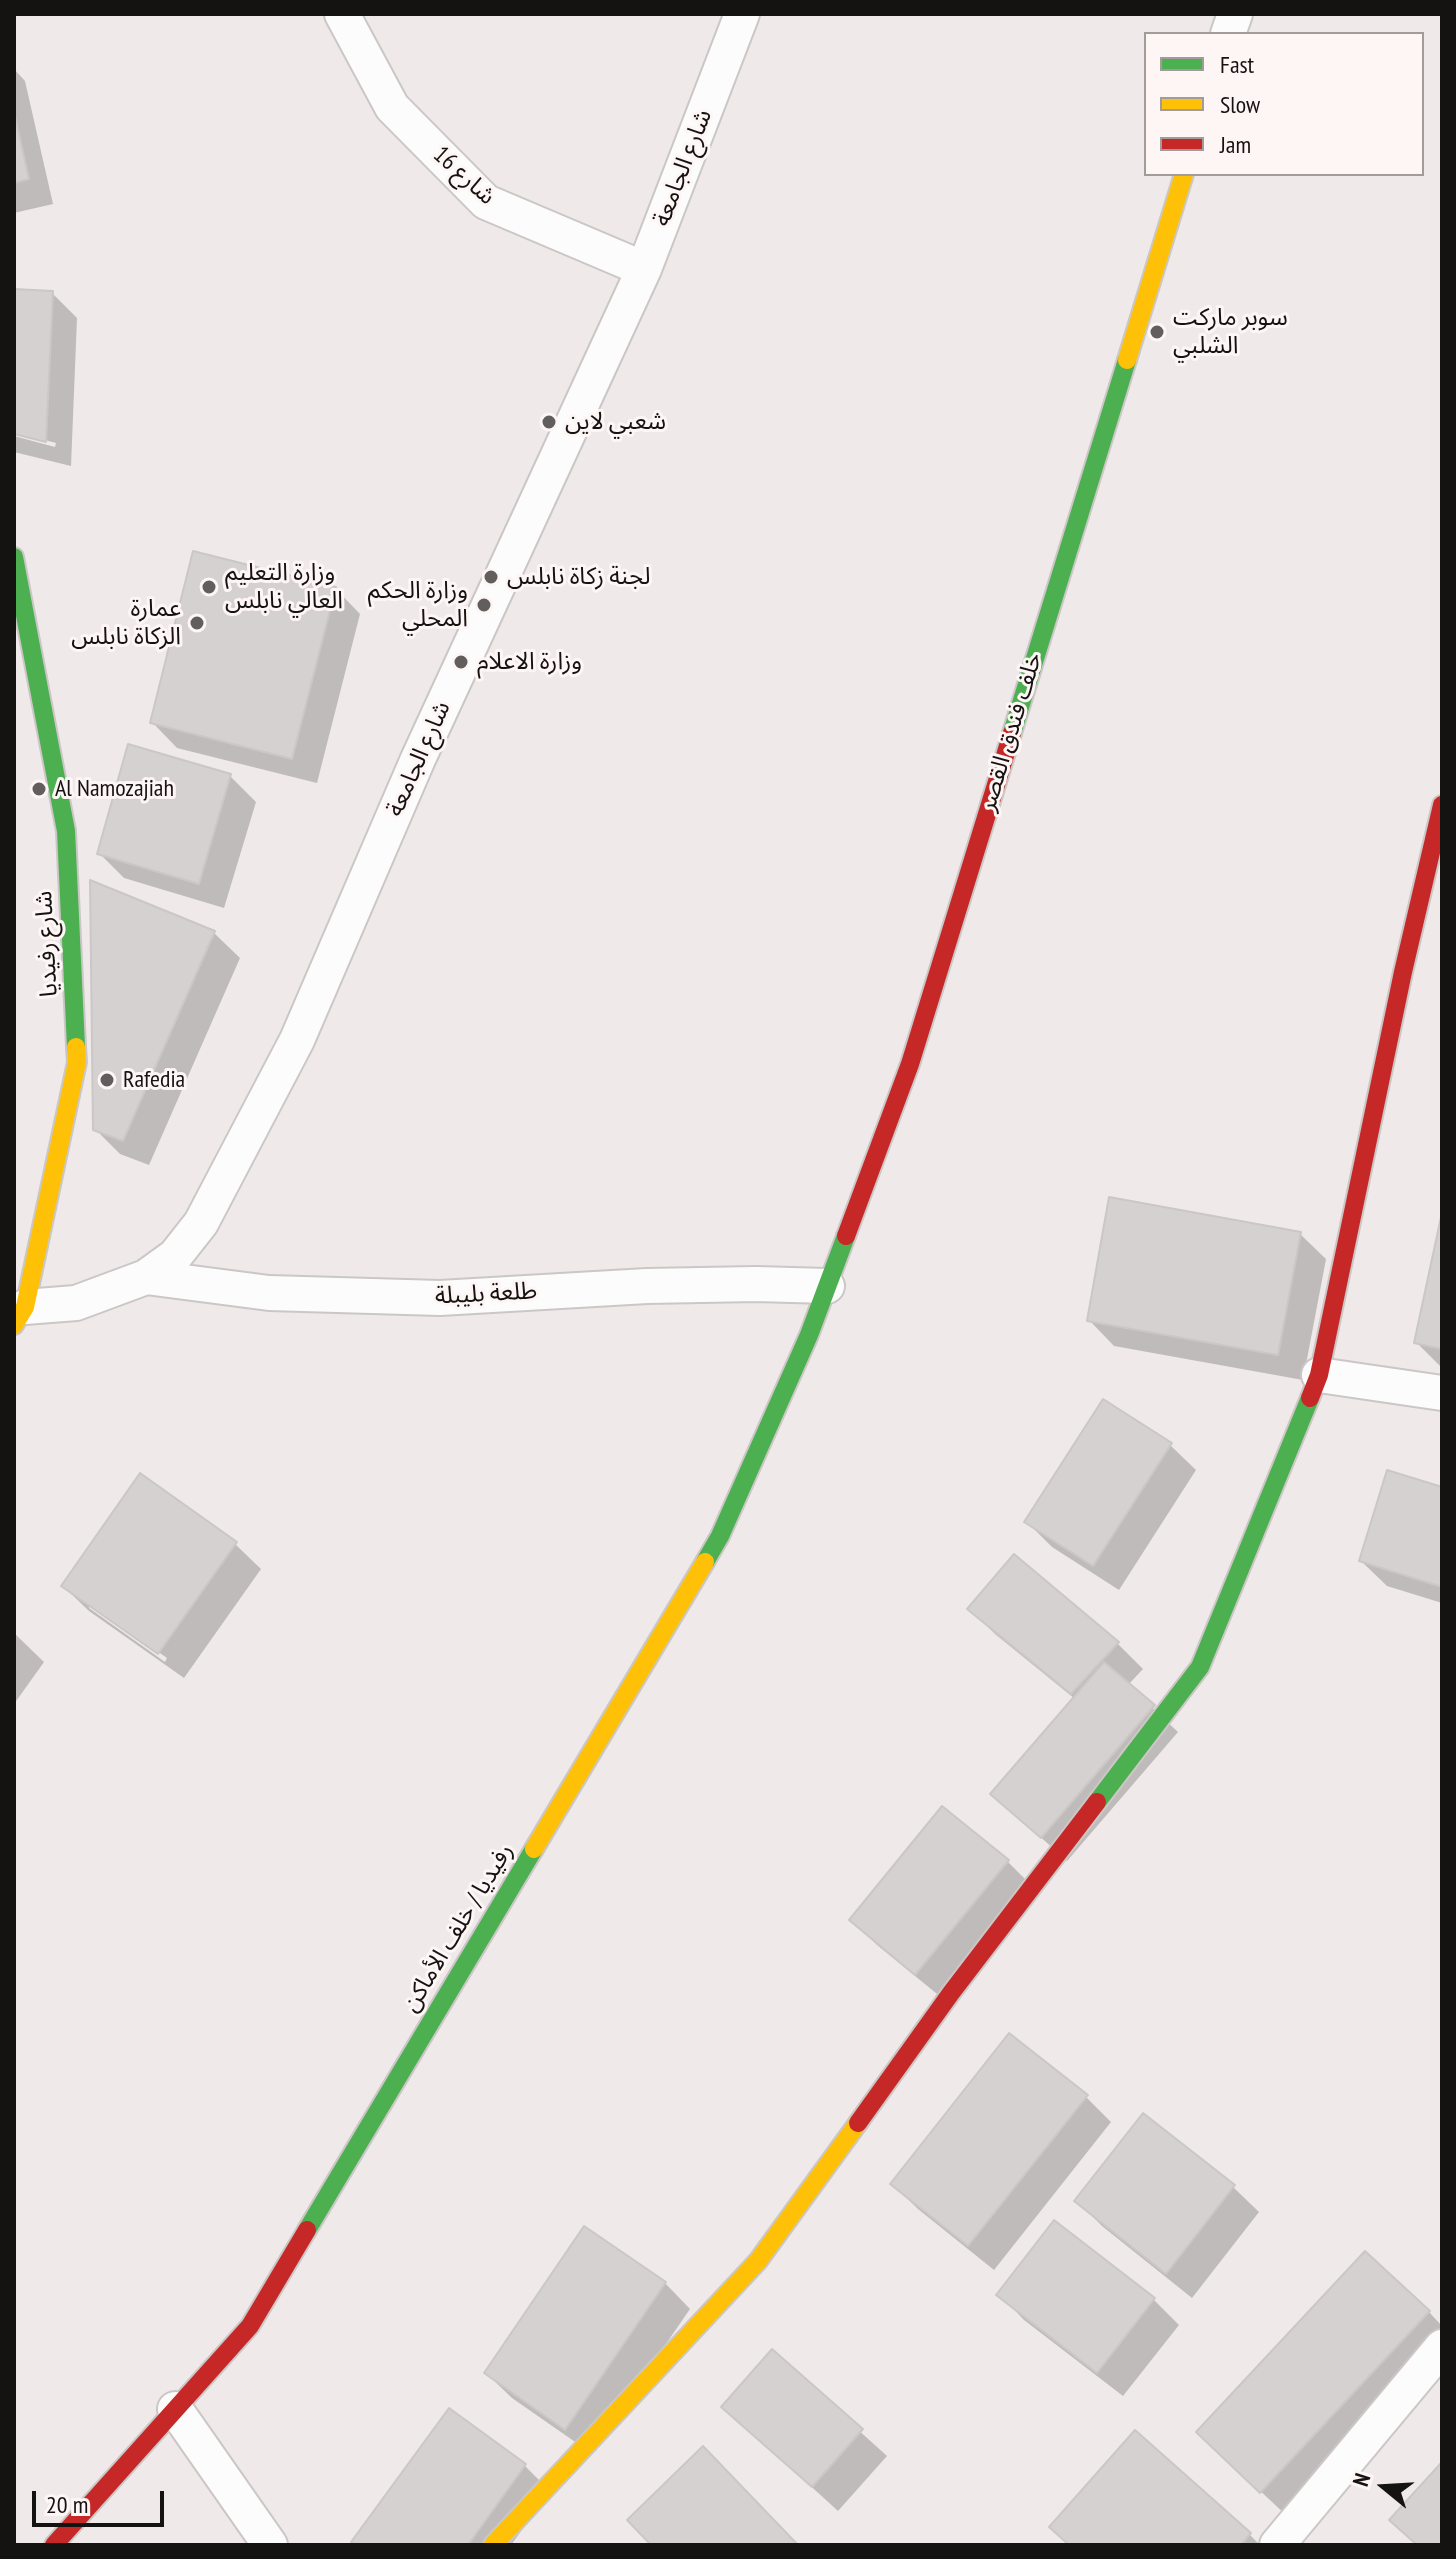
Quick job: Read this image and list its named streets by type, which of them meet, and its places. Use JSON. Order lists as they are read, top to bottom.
{
  "streets": {
    "street": [
      "شارع الجامعة",
      "شارع 16",
      "خلف فندق القصر",
      "شارع رفيديا",
      "طلعة بليبلة",
      "رفيديا / خلف الأماكن"
    ]
  },
  "crossings": [
    ["شارع الجامعة", "شارع 16"],
    ["شارع الجامعة", "شارع رفيديا"],
    ["شارع الجامعة", "طلعة بليبلة"],
    ["خلف فندق القصر", "طلعة بليبلة"],
    ["خلف فندق القصر", "رفيديا / خلف الأماكن"],
    ["طلعة بليبلة", "رفيديا / خلف الأماكن"]
  ],
  "places": [
    "سوبر ماركت الشلبي",
    "شعبي لاين",
    "لجنة زكاة نابلس",
    "وزارة التعليم العالي نابلس",
    "وزارة الحكم المحلي",
    "عمارة الزكاة نابلس",
    "وزارة الاعلام",
    "Al Namozajiah",
    "Rafedia"
  ],
  "legend": ["Fast", "Slow", "Jam"],
  "scale_bar": "20 m",
  "north": "left"
}
